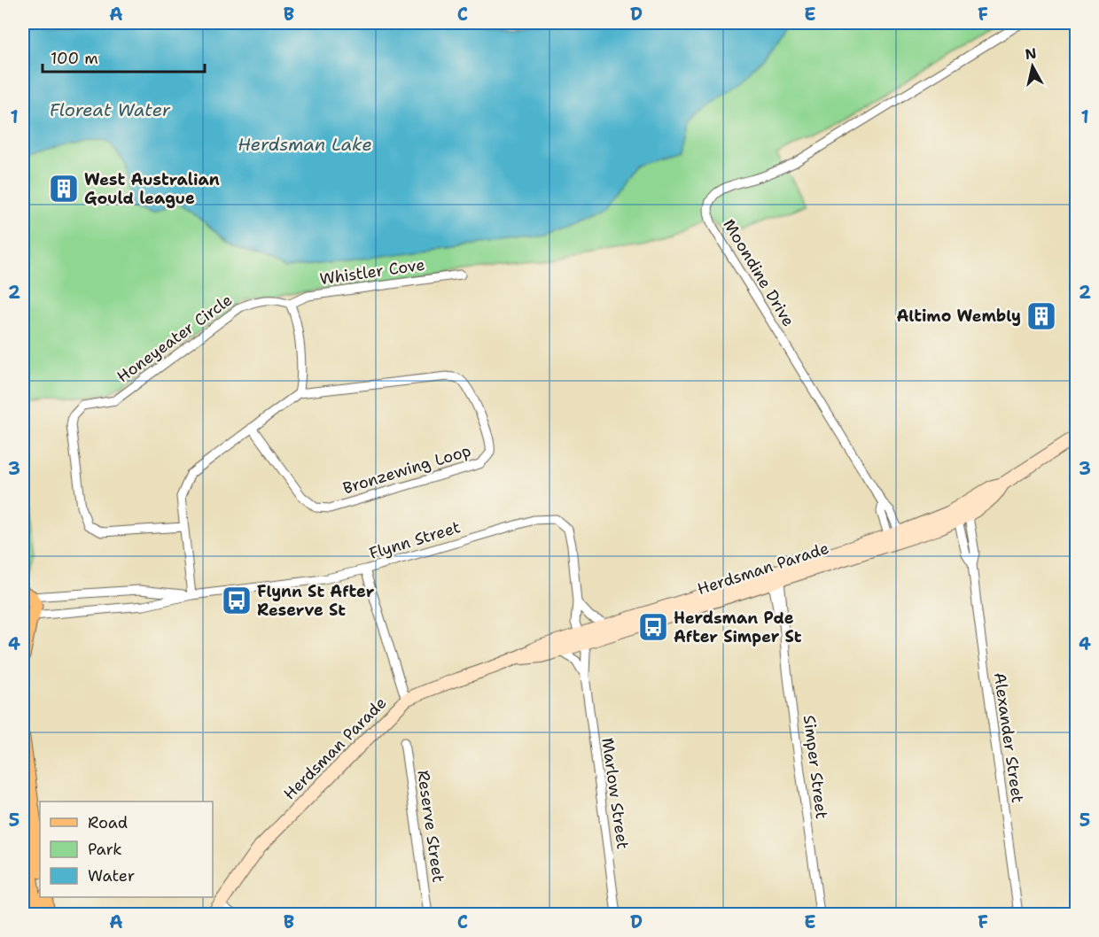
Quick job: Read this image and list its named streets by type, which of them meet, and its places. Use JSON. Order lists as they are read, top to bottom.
{
  "streets": {
    "main road": ["Herdsman Parade"],
    "street": [
      "Whistler Cove",
      "Moondine Drive",
      "Honeyeater Circle",
      "Bronzewing Loop",
      "Flynn Street",
      "Alexander Street",
      "Simper Street",
      "Marlow Street",
      "Reserve Street"
    ]
  },
  "crossings": [
    ["Whistler Cove", "Honeyeater Circle"],
    ["Moondine Drive", "Herdsman Parade"],
    ["Flynn Street", "Herdsman Parade"],
    ["Flynn Street", "Marlow Street"],
    ["Herdsman Parade", "Alexander Street"],
    ["Herdsman Parade", "Simper Street"],
    ["Herdsman Parade", "Marlow Street"]
  ],
  "water": ["Floreat Water", "Herdsman Lake"],
  "places": {
    "building": ["West Australian Gould league", "Altimo Wembly"],
    "bus stop": ["Flynn St After Reserve St", "Herdsman Pde After Simper St"]
  },
  "legend": ["Road", "Park", "Water"],
  "scale_bar": "100 m",
  "north": "top",
  "grid": {
    "columns": [
      "A",
      "B",
      "C",
      "D",
      "E",
      "F"
    ],
    "rows": [
      "1",
      "2",
      "3",
      "4",
      "5"
    ]
  }
}
